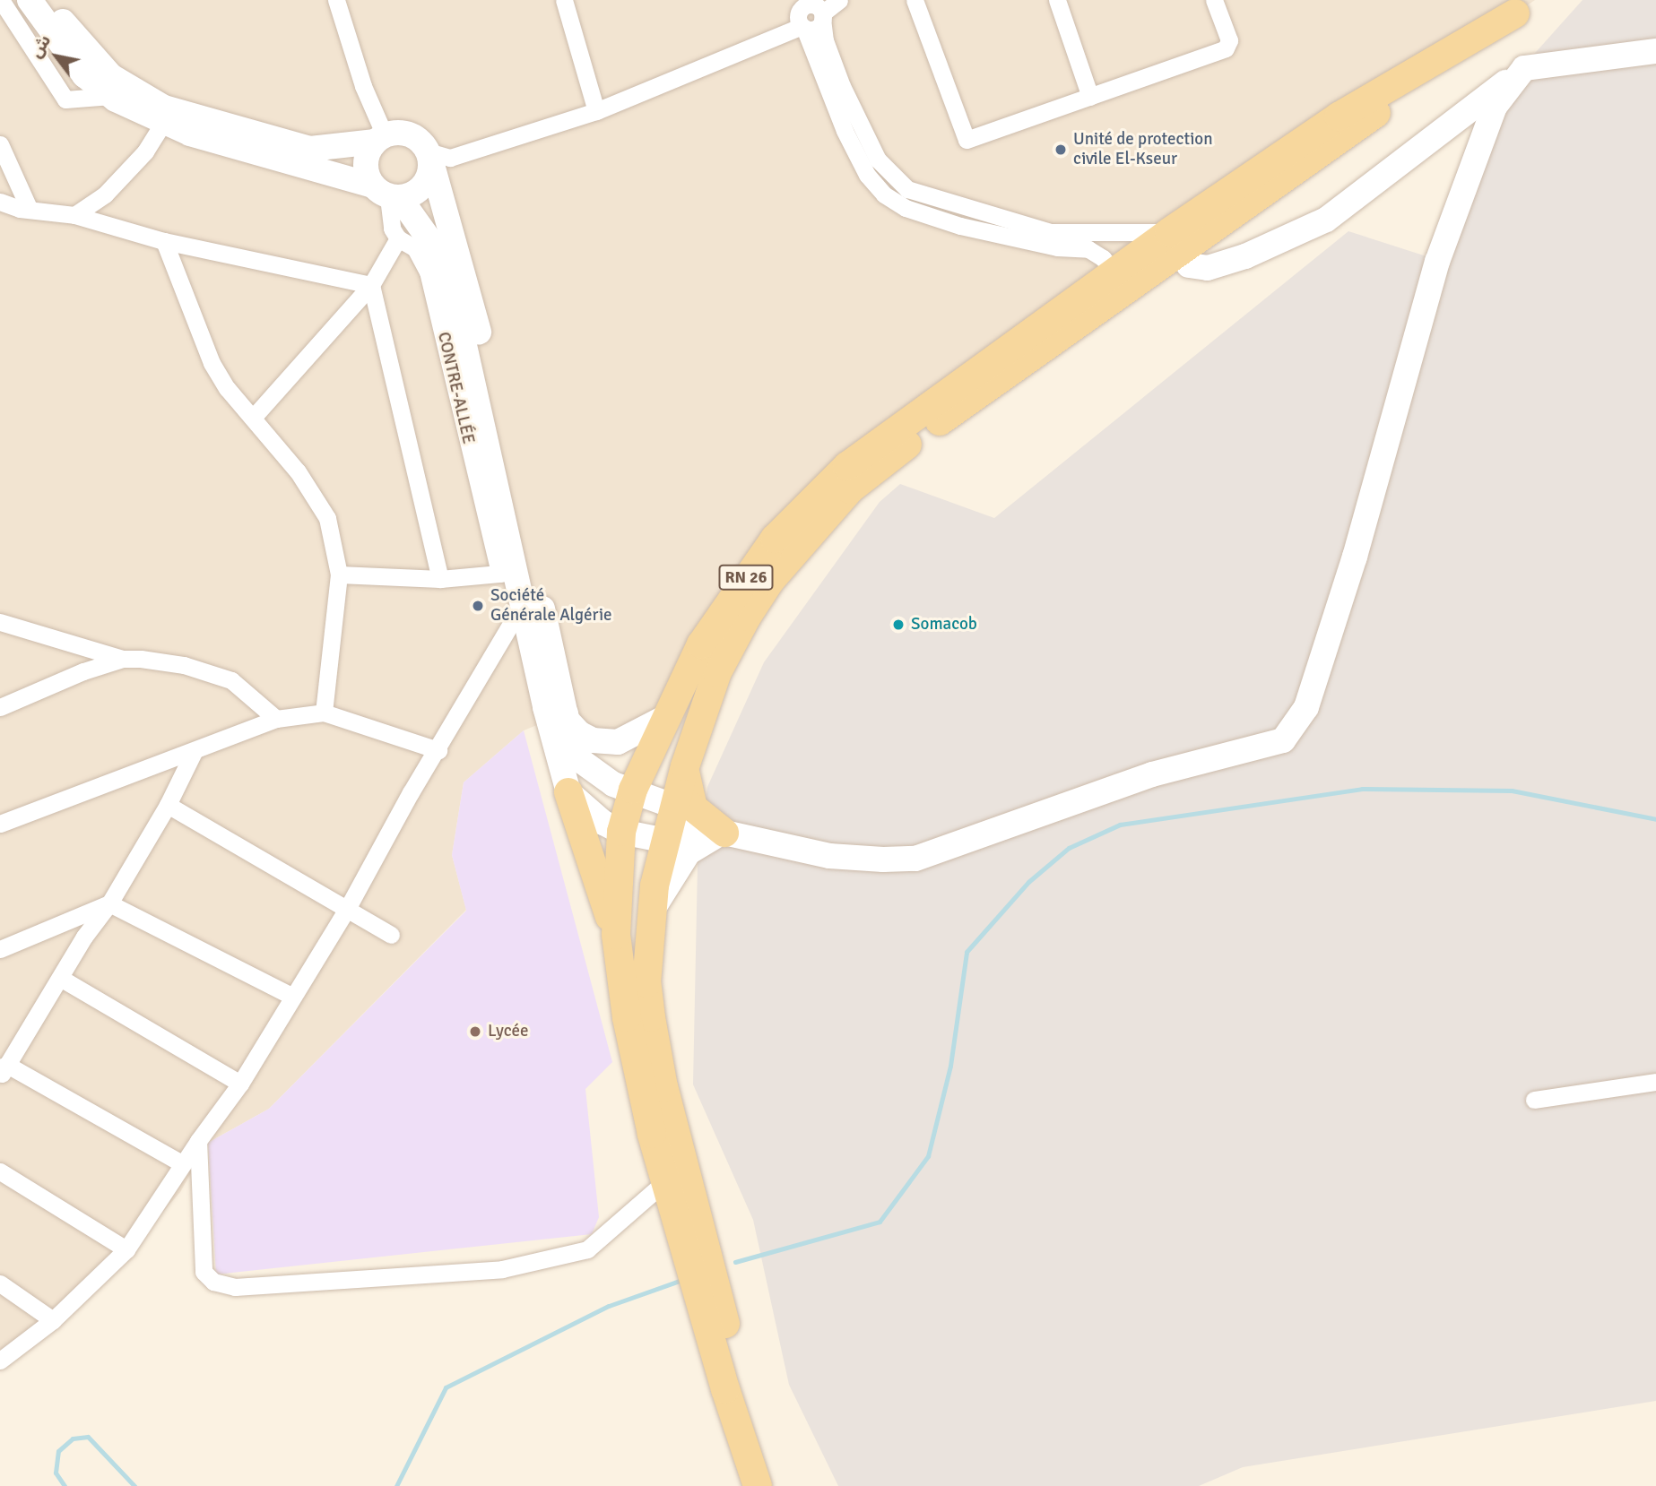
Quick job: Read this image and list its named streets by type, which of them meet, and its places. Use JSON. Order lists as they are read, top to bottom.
{
  "streets": {
    "main road": ["RN 26"],
    "street": ["CONTRE-ALLÉE"]
  },
  "places": [
    "Unité de protection civile El-Kseur",
    "Société Générale Algérie",
    "Somacob",
    "Lycée"
  ],
  "north": "top left"
}
